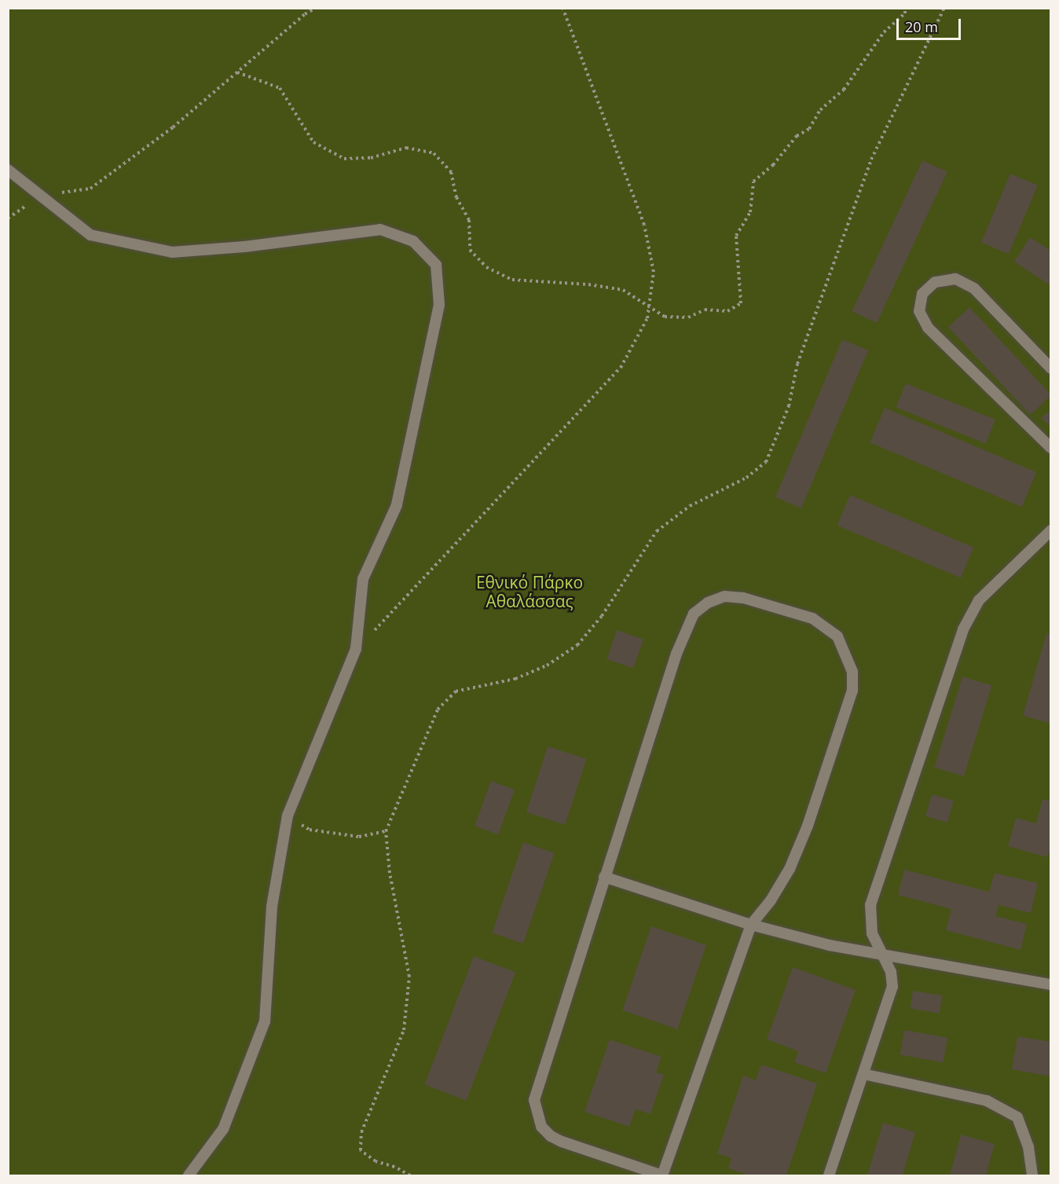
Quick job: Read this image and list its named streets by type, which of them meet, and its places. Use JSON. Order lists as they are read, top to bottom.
{
  "parks": ["Εθνικό Πάρκο Αθαλάσσας"],
  "scale_bar": "20 m"
}
